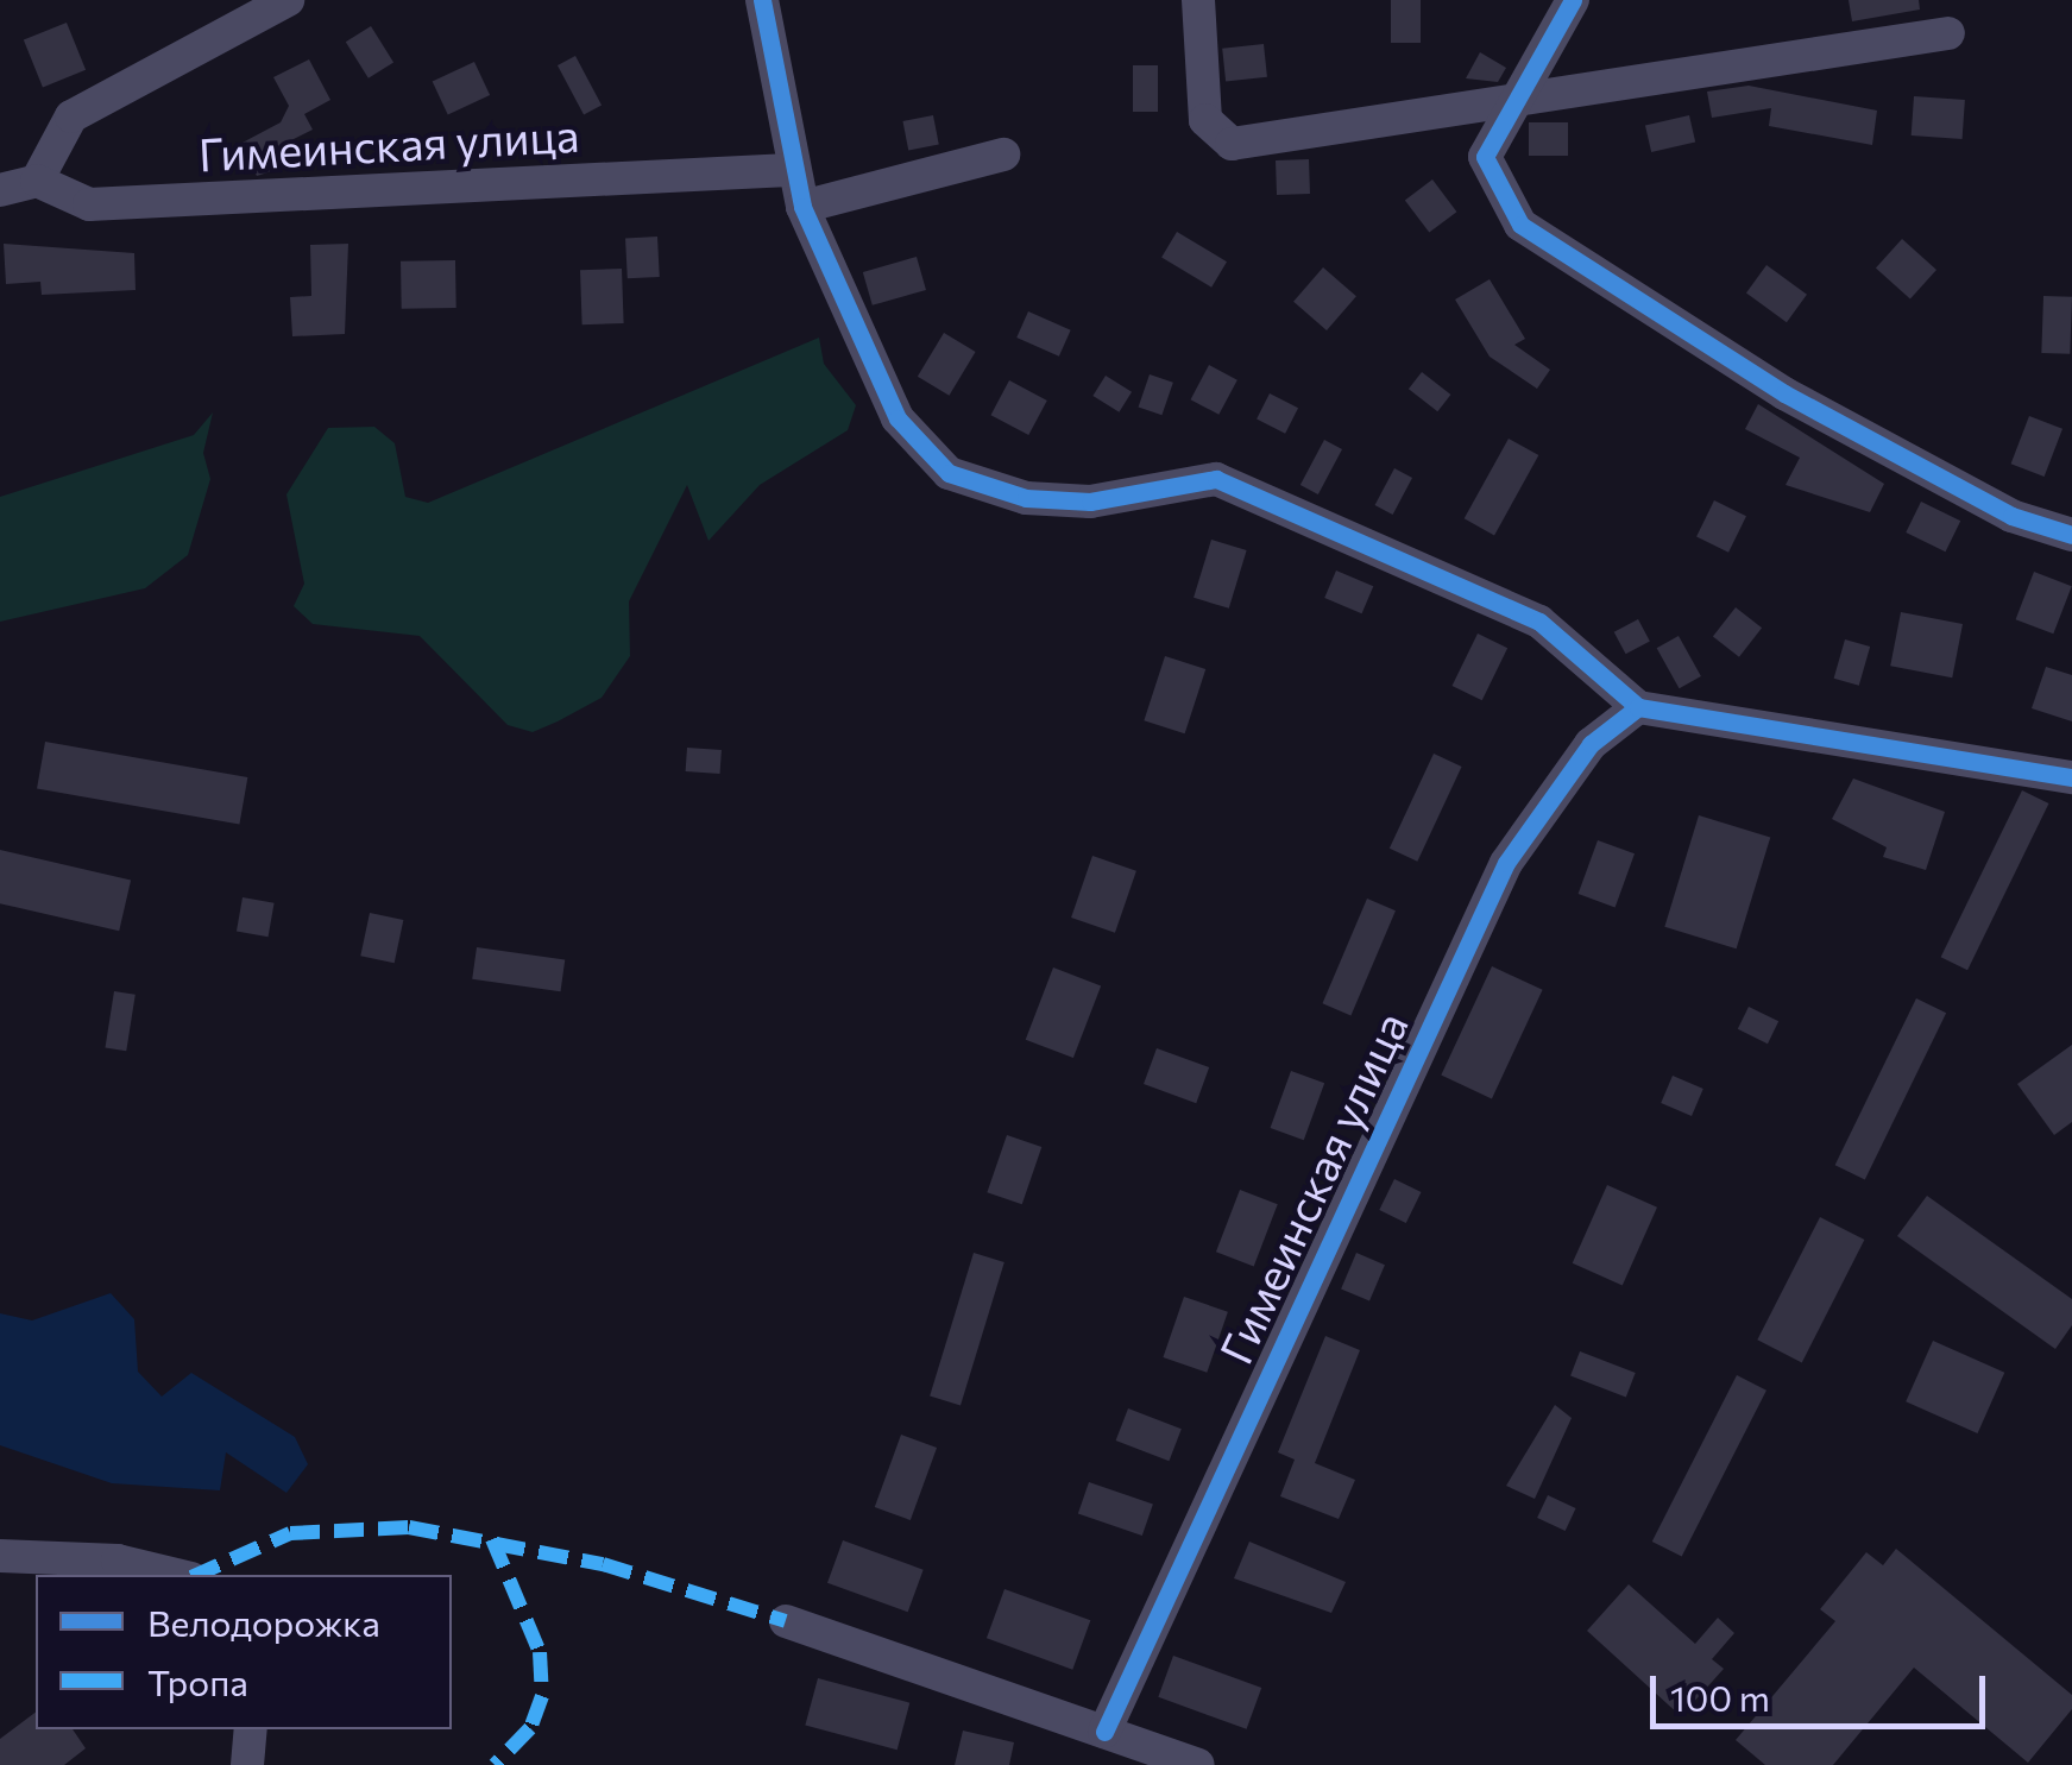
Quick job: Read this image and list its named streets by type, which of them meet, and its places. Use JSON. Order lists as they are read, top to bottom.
{
  "streets": {
    "street": ["Гимеинская улица"]
  },
  "legend": ["Велодорожка", "Тропа"],
  "scale_bar": "100 m"
}
